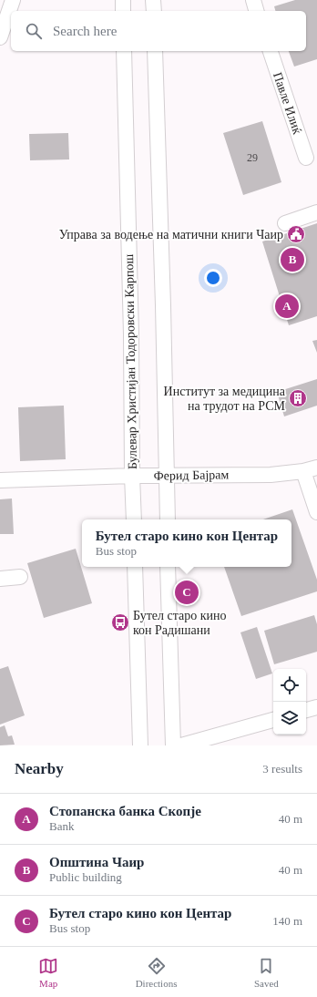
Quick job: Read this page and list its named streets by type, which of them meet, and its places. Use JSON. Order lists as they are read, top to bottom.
{
  "streets": {
    "street": ["Павле Илиќ", "Булевар Христијан Тодоровски Карпош", "Ферид Бајрам"]
  },
  "crossings": [
    ["Булевар Христијан Тодоровски Карпош", "Ферид Бајрам"]
  ],
  "places": {
    "public building": ["Управа за водење на матични книги Чаир"],
    "building": ["Институт за медицина на трудот на РСМ"],
    "bus stop": ["Бутел старо кино кон Радишани"]
  },
  "house_numbers": ["29"],
  "page": {
    "search": "Search here",
    "pins": ["B", "A", "C"],
    "popup": ["Бутел старо кино кон Центар", "Bus stop"],
    "heading": ["Nearby", "3 results"],
    "list": [
      {
        "mark": "A",
        "name": "Стопанска банка Скопје",
        "note": "Bank",
        "value": "40 m"
      },
      {
        "mark": "B",
        "name": "Општина Чаир",
        "note": "Public building",
        "value": "40 m"
      },
      {
        "mark": "C",
        "name": "Бутел старо кино кон Центар",
        "note": "Bus stop",
        "value": "140 m"
      }
    ],
    "nav": ["Map", "Directions", "Saved"]
  }
}
